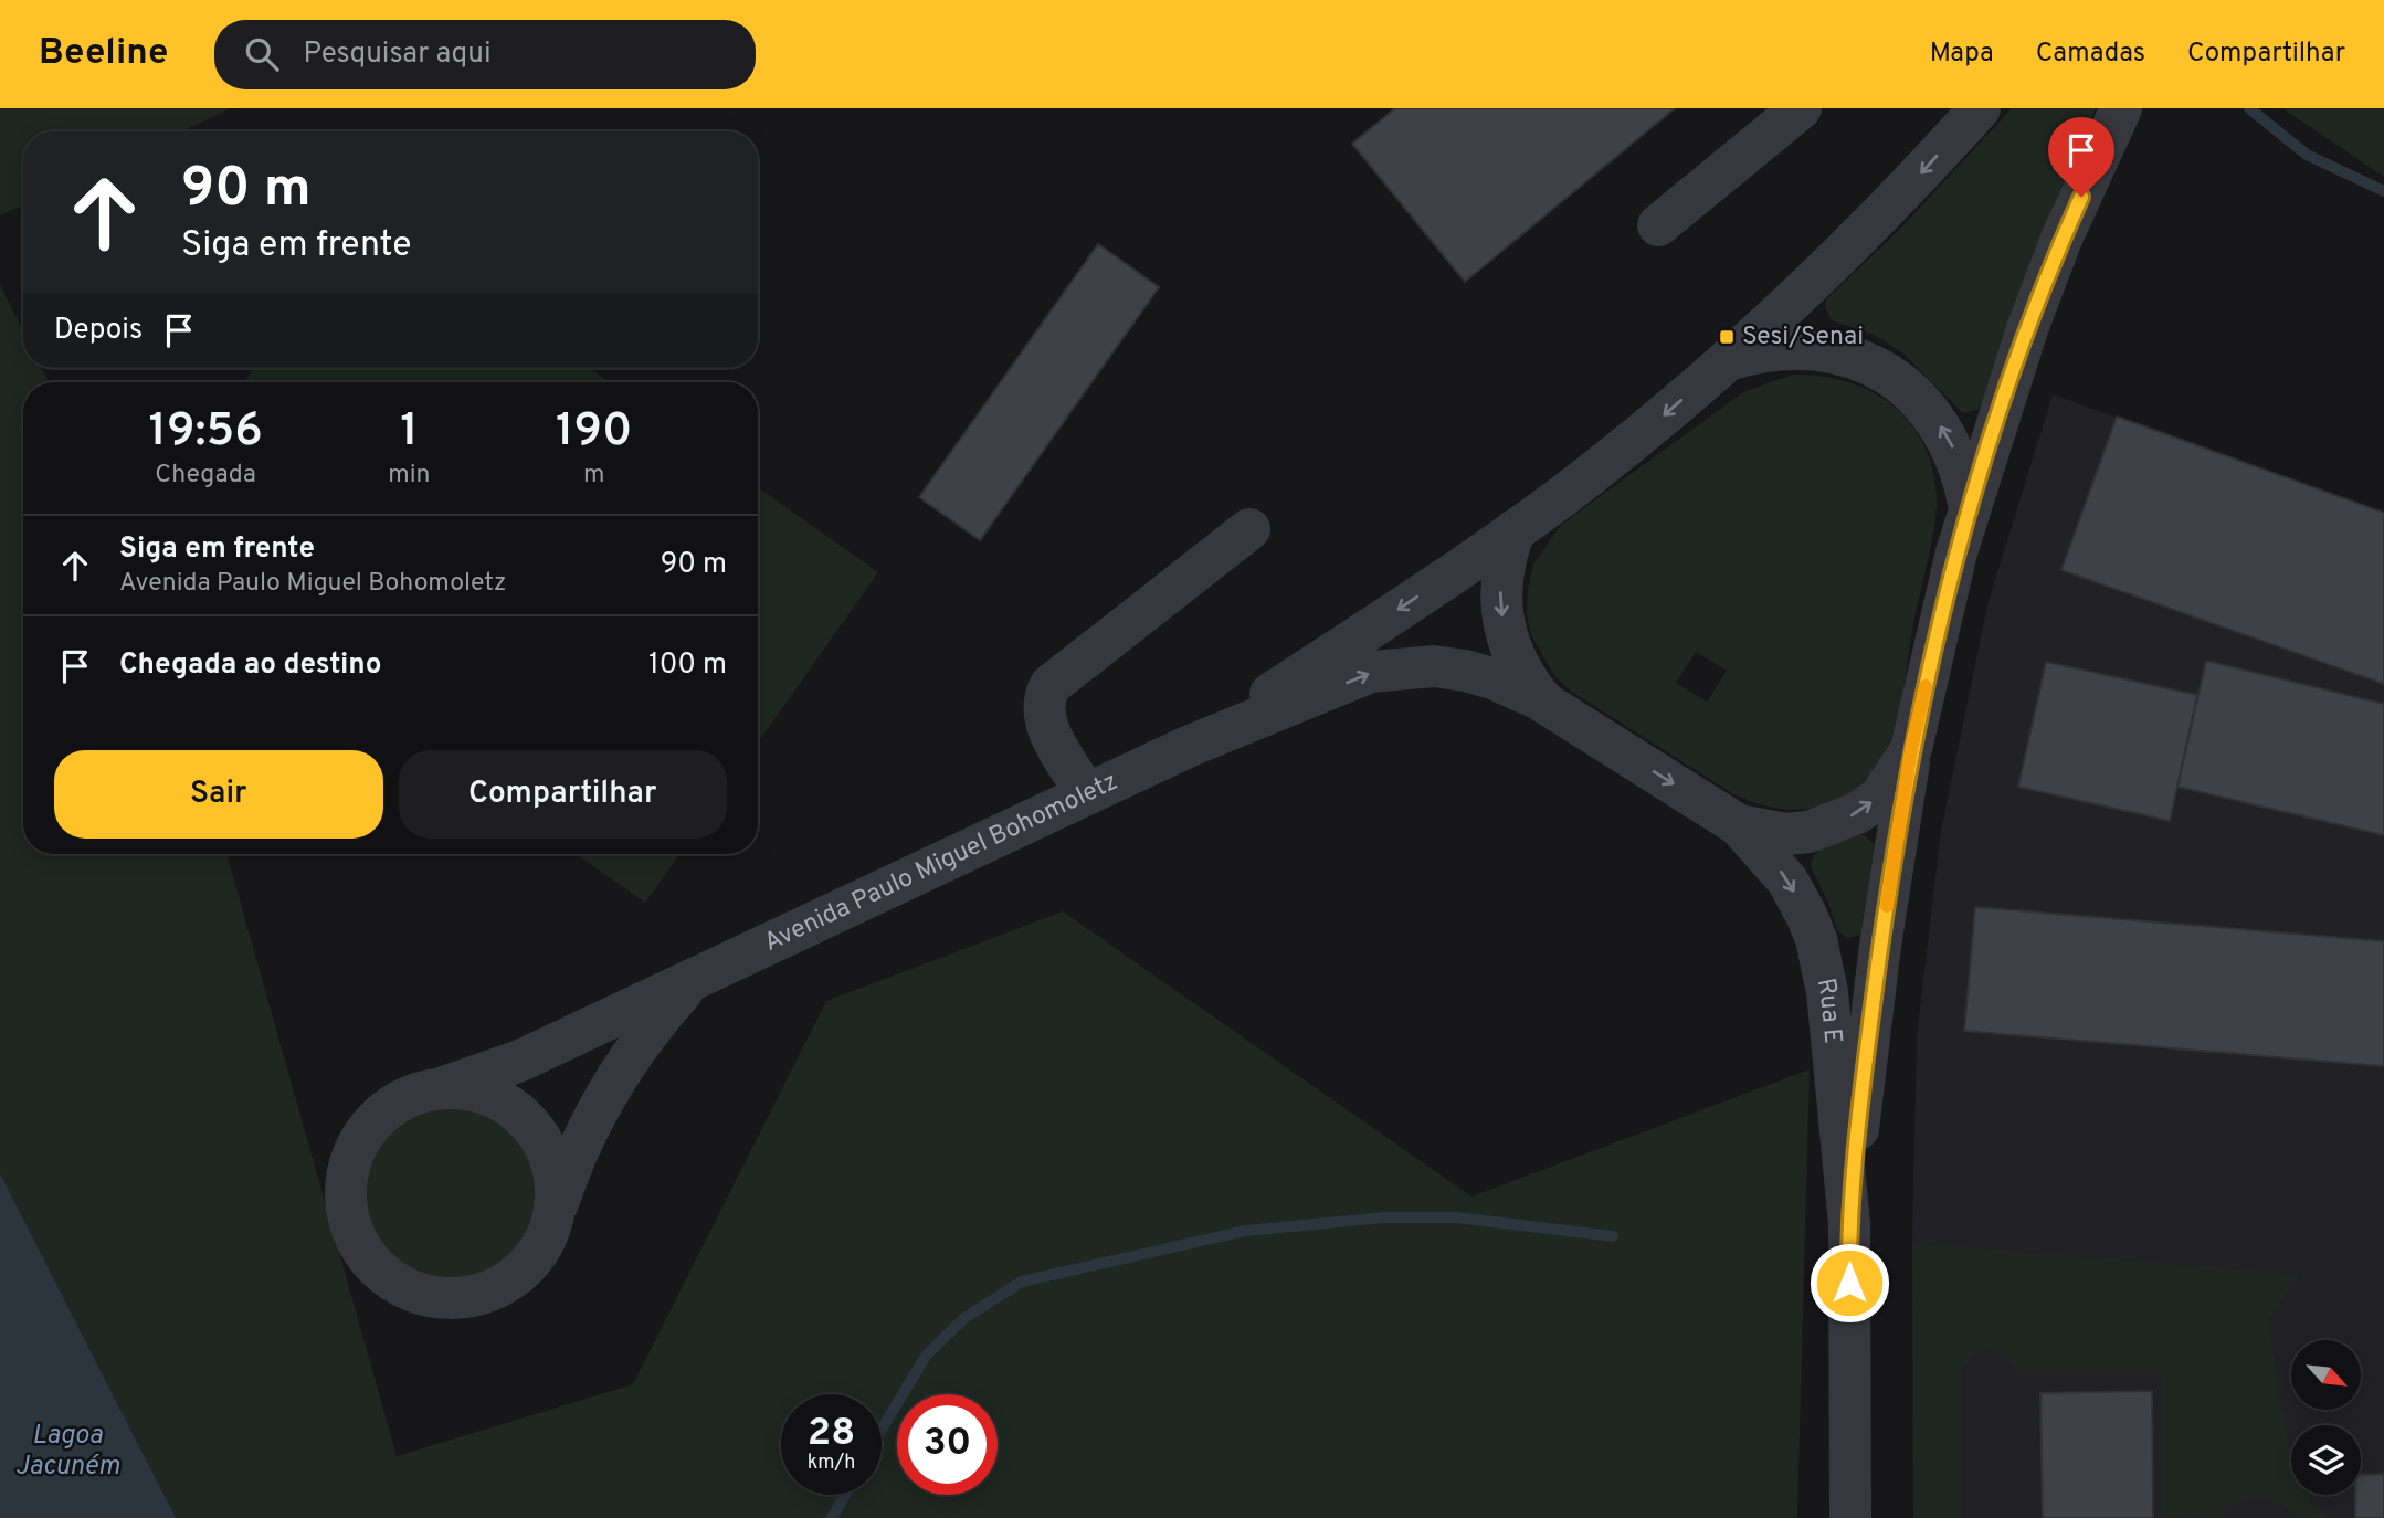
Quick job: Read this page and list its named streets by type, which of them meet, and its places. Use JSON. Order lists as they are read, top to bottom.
{
  "streets": {
    "street": ["Avenida Paulo Miguel Bohomoletz", "Rua E"]
  },
  "crossings": [
    ["Avenida Paulo Miguel Bohomoletz", "Rua E"]
  ],
  "water": ["Lagoa Jacuném"],
  "places": {
    "transit": ["Sesi/Senai"]
  },
  "north": "bottom right",
  "page": {
    "header": "Beeline",
    "search": "Pesquisar aqui",
    "nav": ["Mapa", "Camadas", "Compartilhar"],
    "turn": ["90 m", "Siga em frente"],
    "then": "Depois",
    "eta": [
      "19:56",
      "Chegada",
      "1",
      "min",
      "190",
      "m"
    ],
    "list": [
      {
        "name": "Siga em frente",
        "note": "Avenida Paulo Miguel Bohomoletz",
        "value": "90 m"
      },
      {
        "name": "Chegada ao destino",
        "value": "100 m"
      }
    ],
    "buttons": ["Sair", "Compartilhar"],
    "speed": "28 km/h",
    "limit": "30"
  }
}
